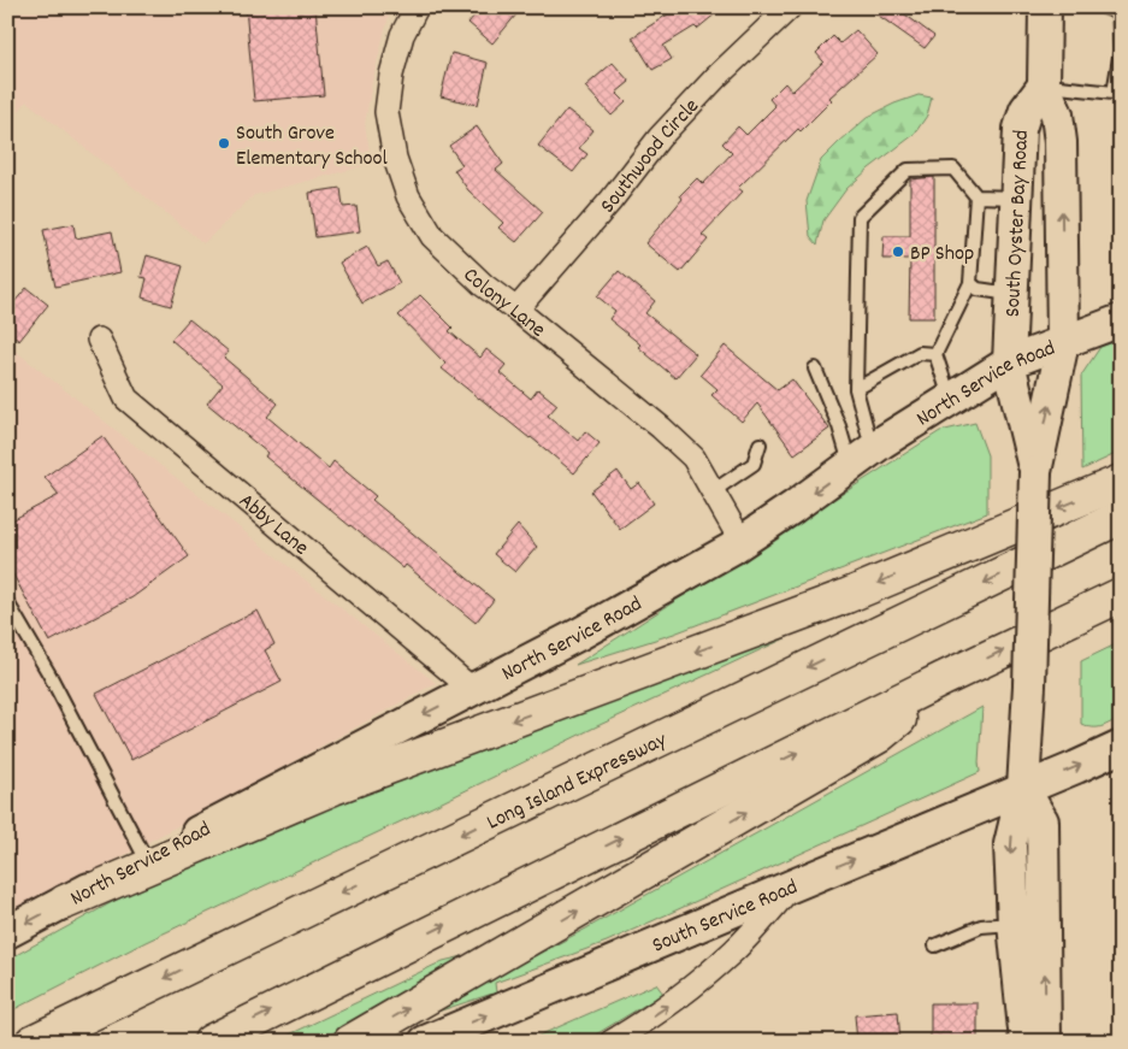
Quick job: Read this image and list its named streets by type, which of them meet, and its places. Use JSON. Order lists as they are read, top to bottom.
{
  "streets": {
    "highway": ["Long Island Expressway"],
    "main road": ["South Oyster Bay Road", "North Service Road", "South Service Road"],
    "street": ["Southwood Circle", "Colony Lane", "Abby Lane"]
  },
  "crossings": [
    ["Southwood Circle", "Colony Lane"],
    ["South Oyster Bay Road", "North Service Road"],
    ["South Oyster Bay Road", "South Service Road"],
    ["Colony Lane", "North Service Road"],
    ["North Service Road", "Abby Lane"]
  ],
  "one_way": ["North Service Road", "South Service Road"],
  "places": ["South Grove Elementary School", "BP Shop"]
}
